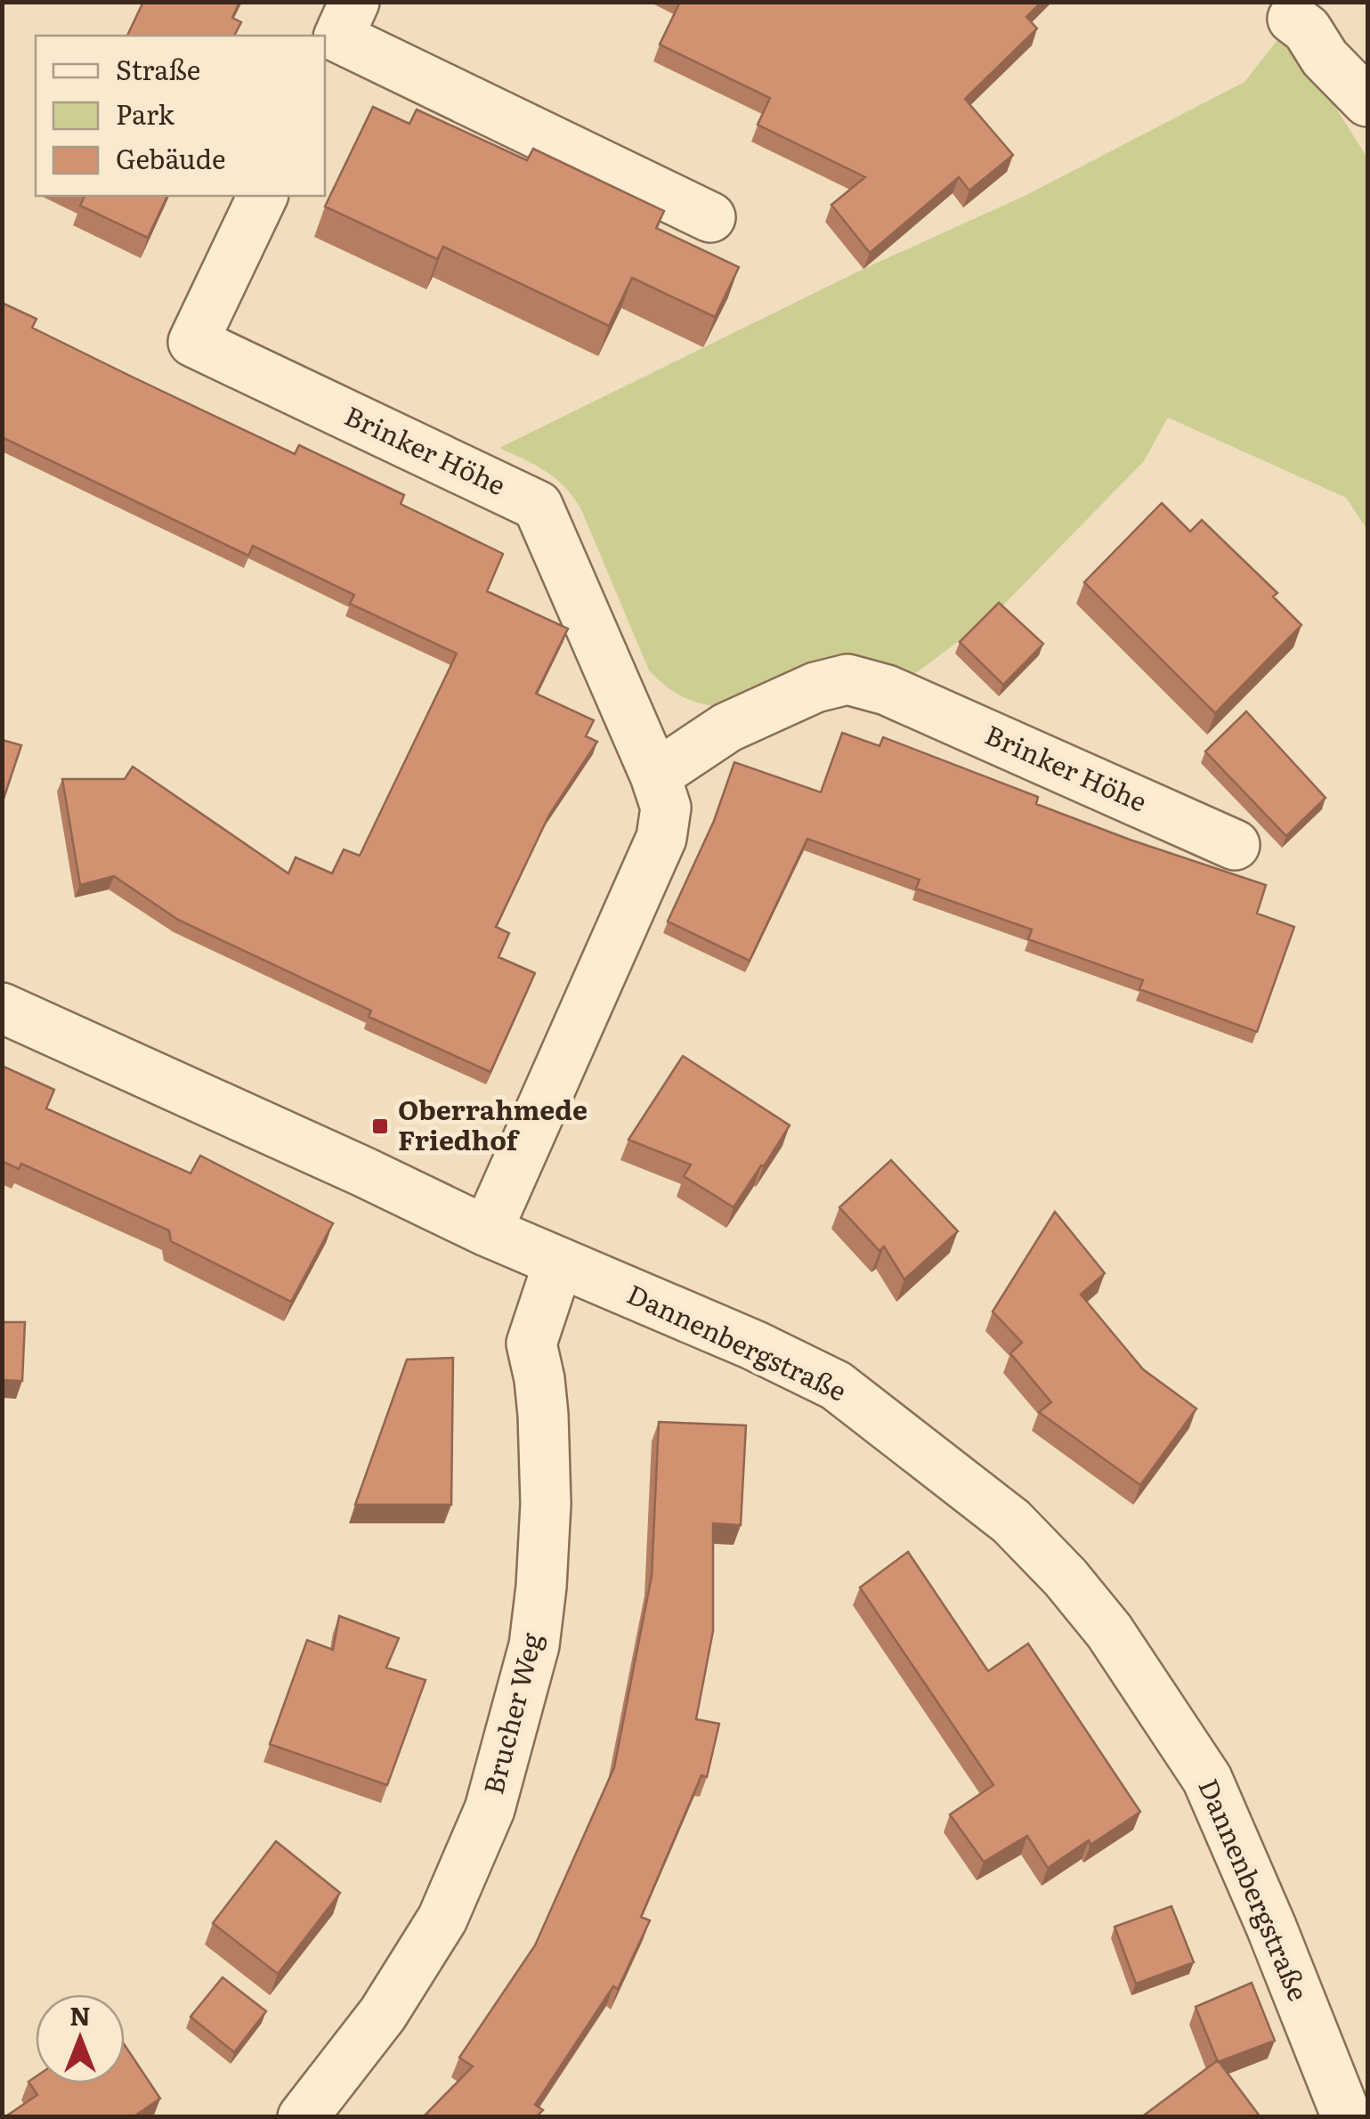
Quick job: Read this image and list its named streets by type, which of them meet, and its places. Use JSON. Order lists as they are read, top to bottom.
{
  "streets": {
    "street": ["Brinker Höhe", "Dannenbergstraße", "Brucher Weg"]
  },
  "crossings": [
    ["Brinker Höhe", "Dannenbergstraße"],
    ["Dannenbergstraße", "Brucher Weg"]
  ],
  "places": {
    "transit": ["Oberrahmede Friedhof"]
  },
  "legend": ["Straße", "Park", "Gebäude"],
  "north": "top"
}
